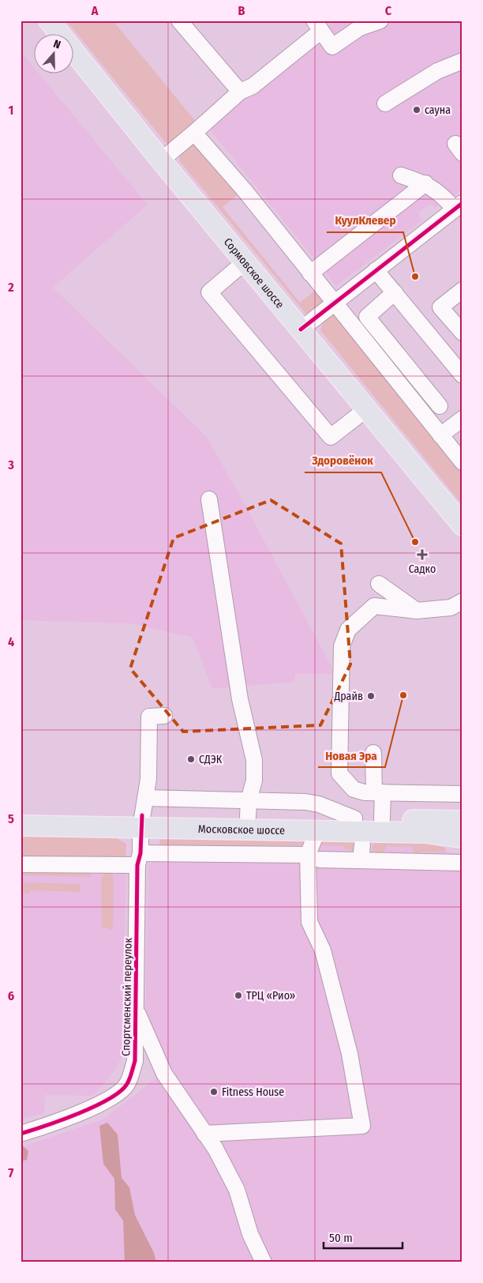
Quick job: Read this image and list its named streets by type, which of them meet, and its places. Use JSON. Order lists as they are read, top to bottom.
{
  "streets": {
    "main road": ["Сормовское шоссе", "Московское шоссе"],
    "street": ["Спортсменский переулок"]
  },
  "crossings": [
    ["Московское шоссе", "Спортсменский переулок"]
  ],
  "places": {
    "other": [
      "сауна",
      "КуулКлевер",
      "Здоровёнок",
      "Новая Эра",
      "Драйв",
      "СДЭК",
      "ТРЦ «Рио»",
      "Fitness House"
    ],
    "health": ["Садко"]
  },
  "scale_bar": "50 m",
  "north": "top",
  "grid": {
    "columns": ["A", "B", "C"],
    "rows": [
      "1",
      "2",
      "3",
      "4",
      "5",
      "6",
      "7"
    ]
  }
}
